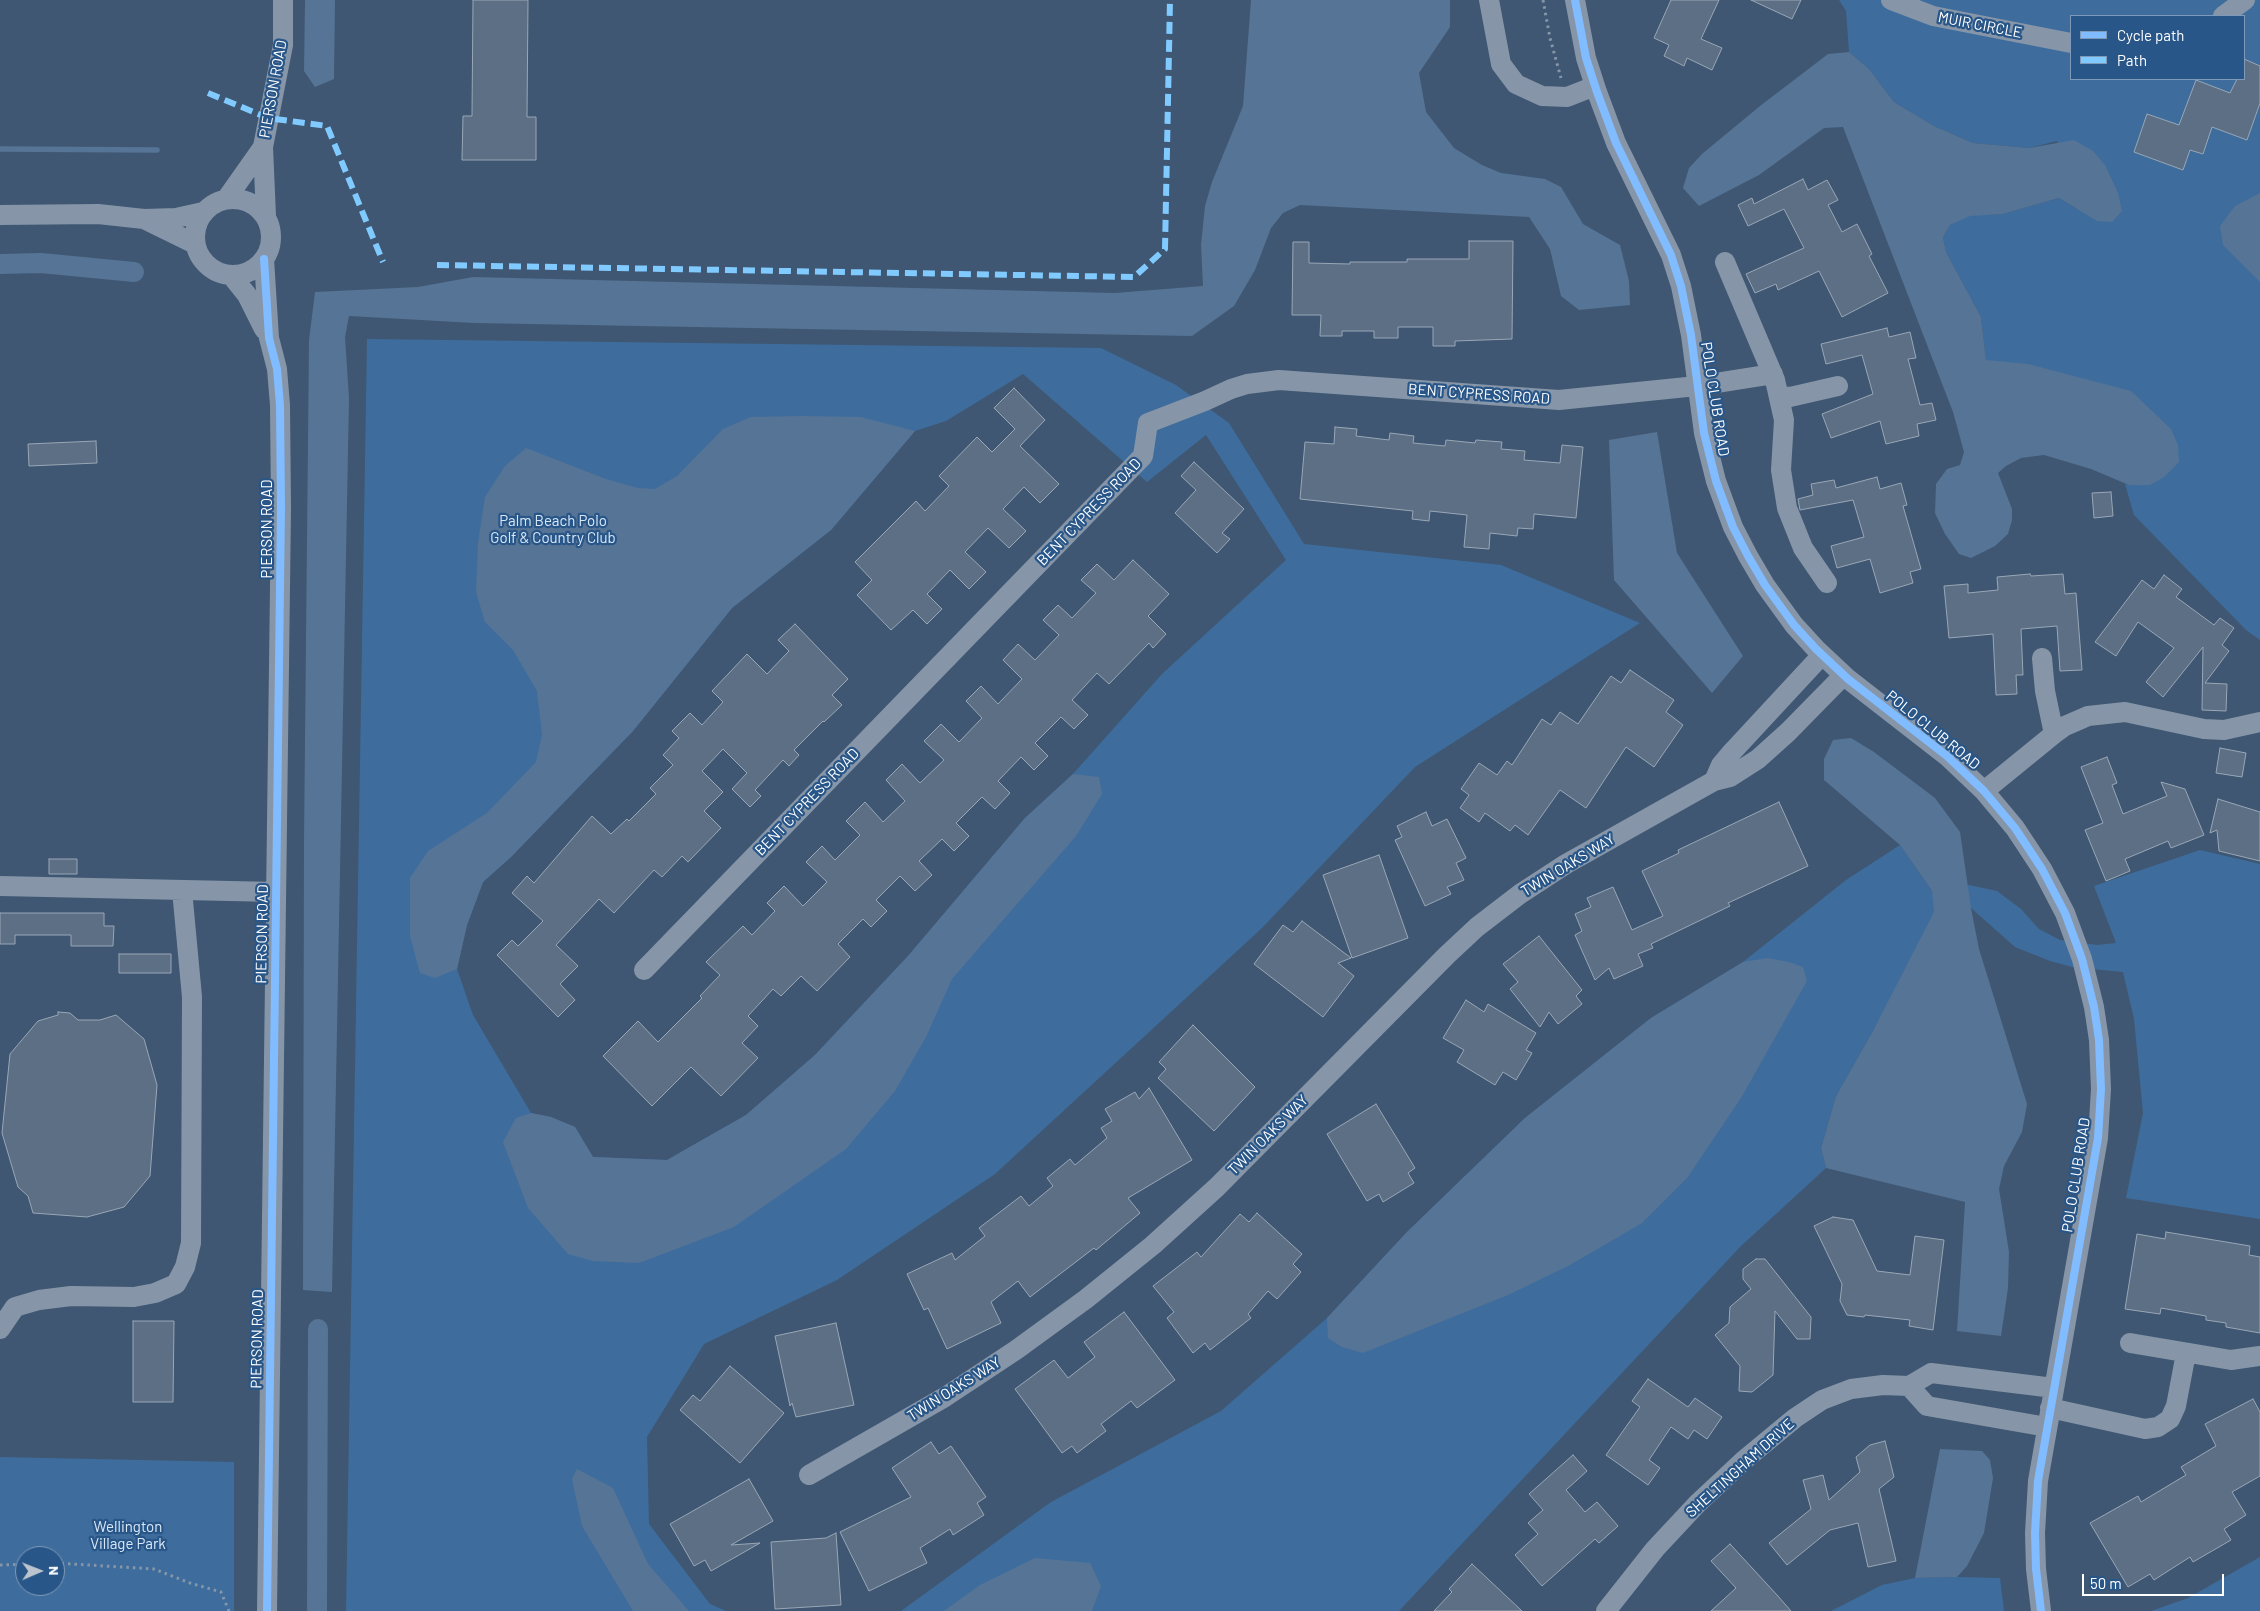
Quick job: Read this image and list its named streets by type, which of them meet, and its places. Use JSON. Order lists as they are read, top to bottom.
{
  "streets": {
    "street": [
      "MUIR CIRCLE",
      "PIERSON ROAD",
      "BENT CYPRESS ROAD",
      "POLO CLUB ROAD",
      "TWIN OAKS WAY",
      "SHELTINGHAM DRIVE"
    ]
  },
  "crossings": [
    ["BENT CYPRESS ROAD", "POLO CLUB ROAD"],
    ["POLO CLUB ROAD", "TWIN OAKS WAY"]
  ],
  "parks": ["Palm Beach Polo Golf & Country Club", "Wellington Village Park"],
  "legend": ["Cycle path", "Path"],
  "scale_bar": "50 m",
  "north": "right"
}
